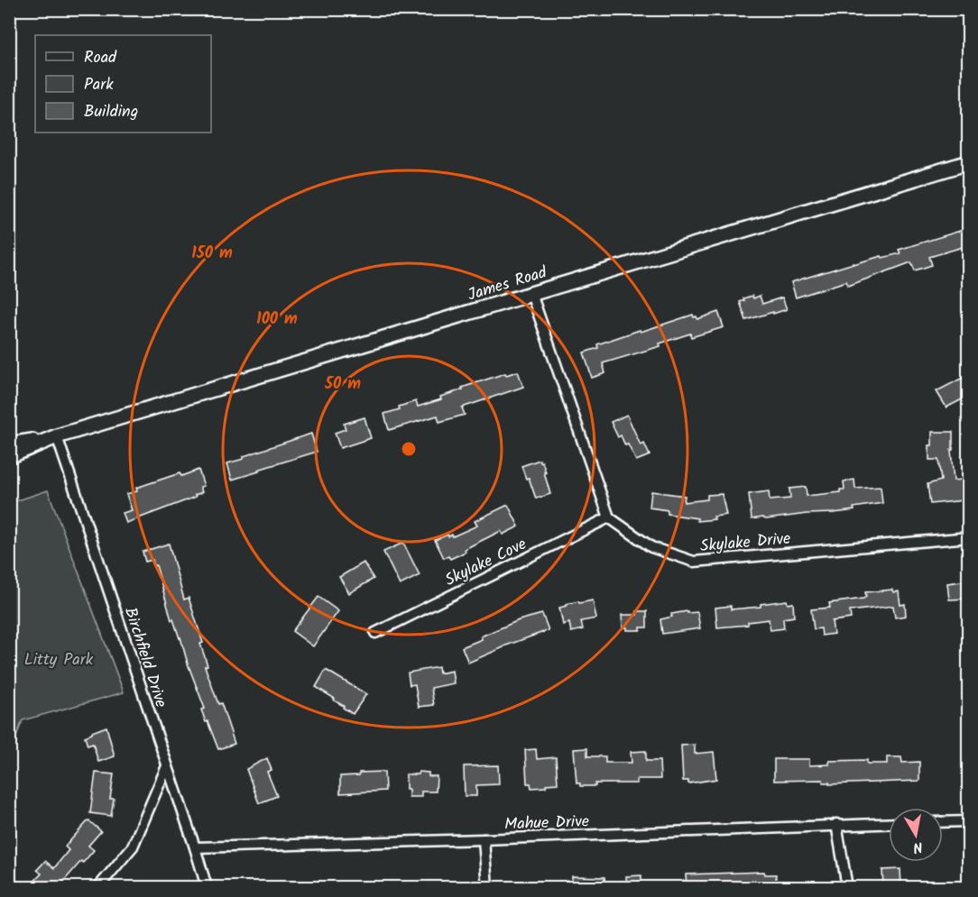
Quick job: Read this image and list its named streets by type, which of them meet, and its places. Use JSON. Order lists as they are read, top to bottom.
{
  "streets": {
    "main road": ["James Road"],
    "street": [
      "Skylake Drive",
      "Skylake Cove",
      "Birchfield Drive",
      "Mahue Drive"
    ]
  },
  "crossings": [
    ["James Road", "Birchfield Drive"],
    ["Skylake Drive", "Skylake Cove"],
    ["Birchfield Drive", "Mahue Drive"]
  ],
  "parks": ["Litty Park"],
  "legend": ["Road", "Park", "Building"],
  "north": "bottom",
  "rings": ["150 m", "100 m", "50 m"]
}
